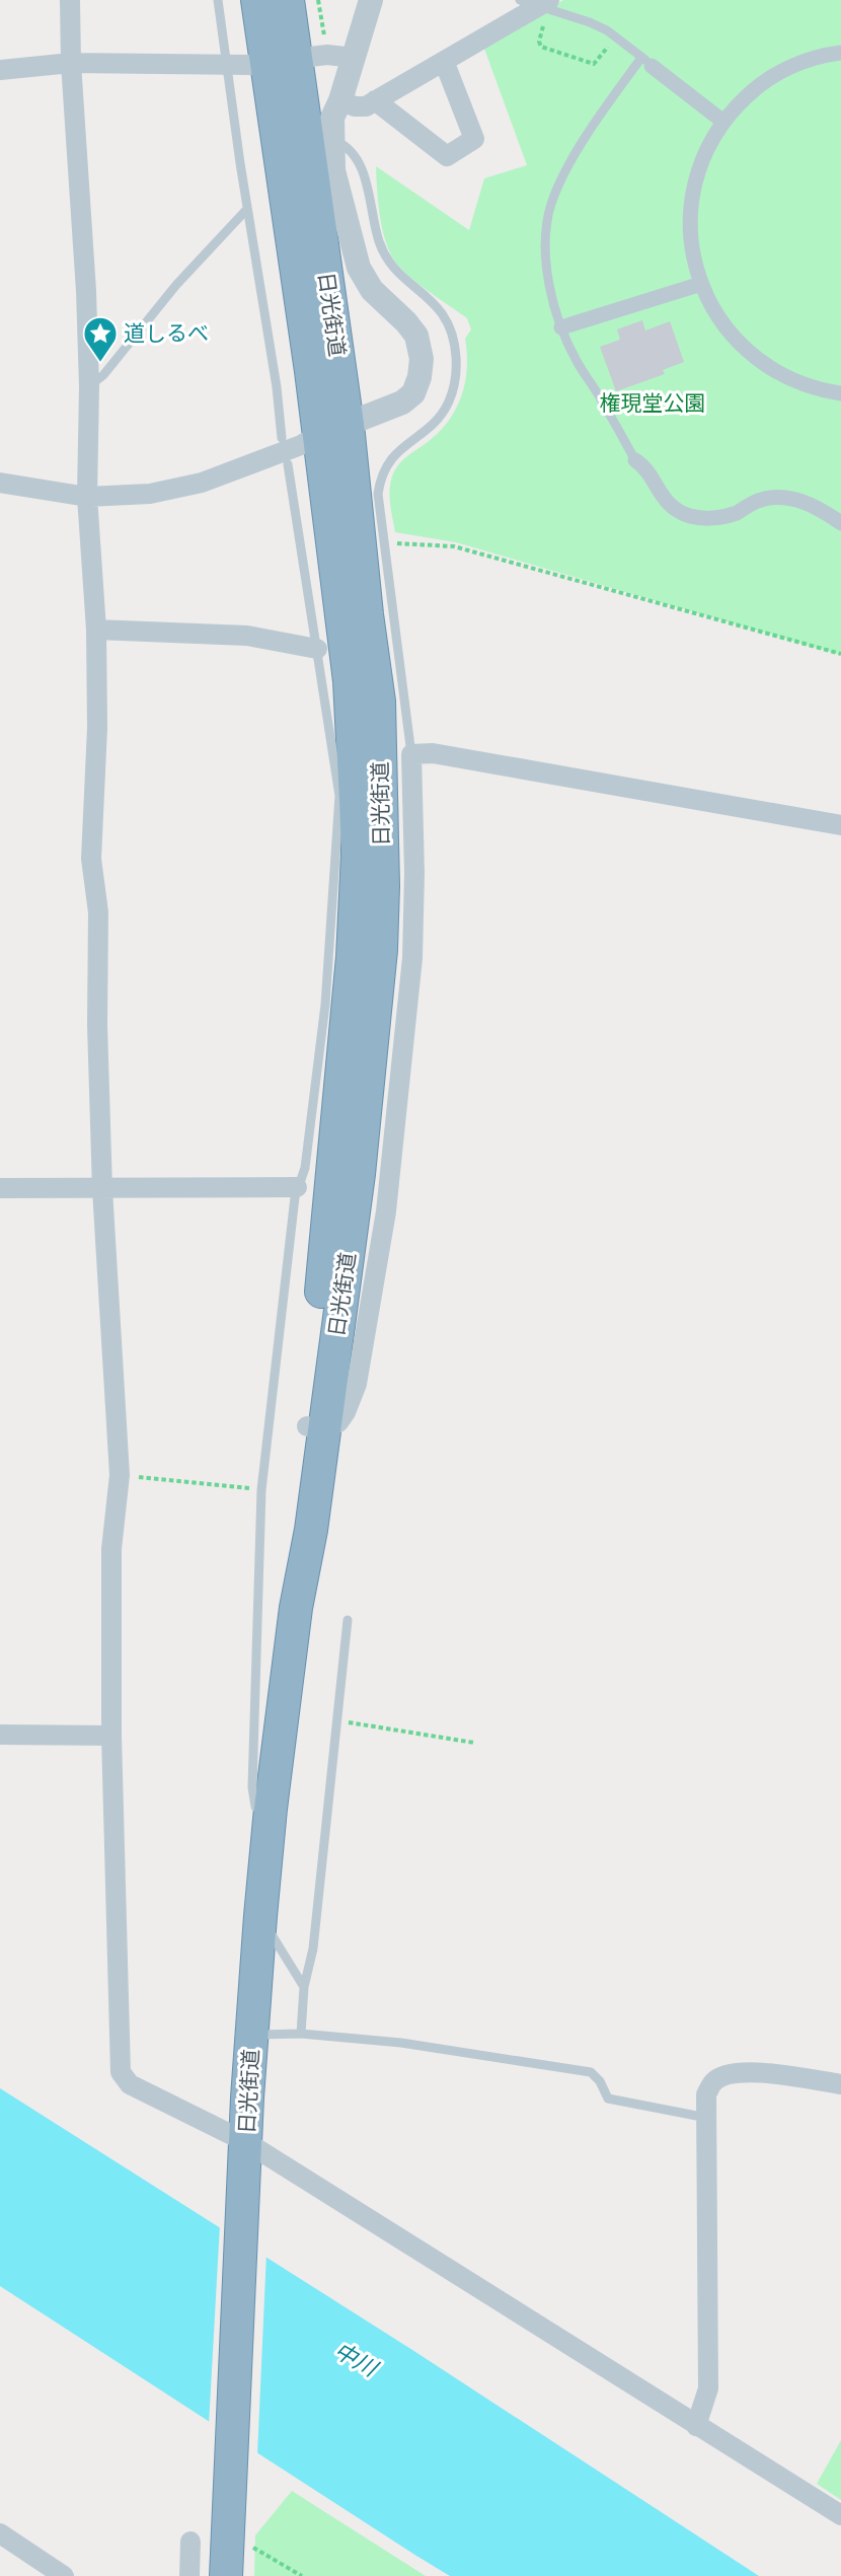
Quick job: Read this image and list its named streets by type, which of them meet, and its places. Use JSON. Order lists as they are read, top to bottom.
{
  "streets": {
    "highway": ["日光街道"]
  },
  "water": ["中川"],
  "parks": ["権現堂公園"],
  "places": {
    "place": ["道しるべ"]
  }
}
